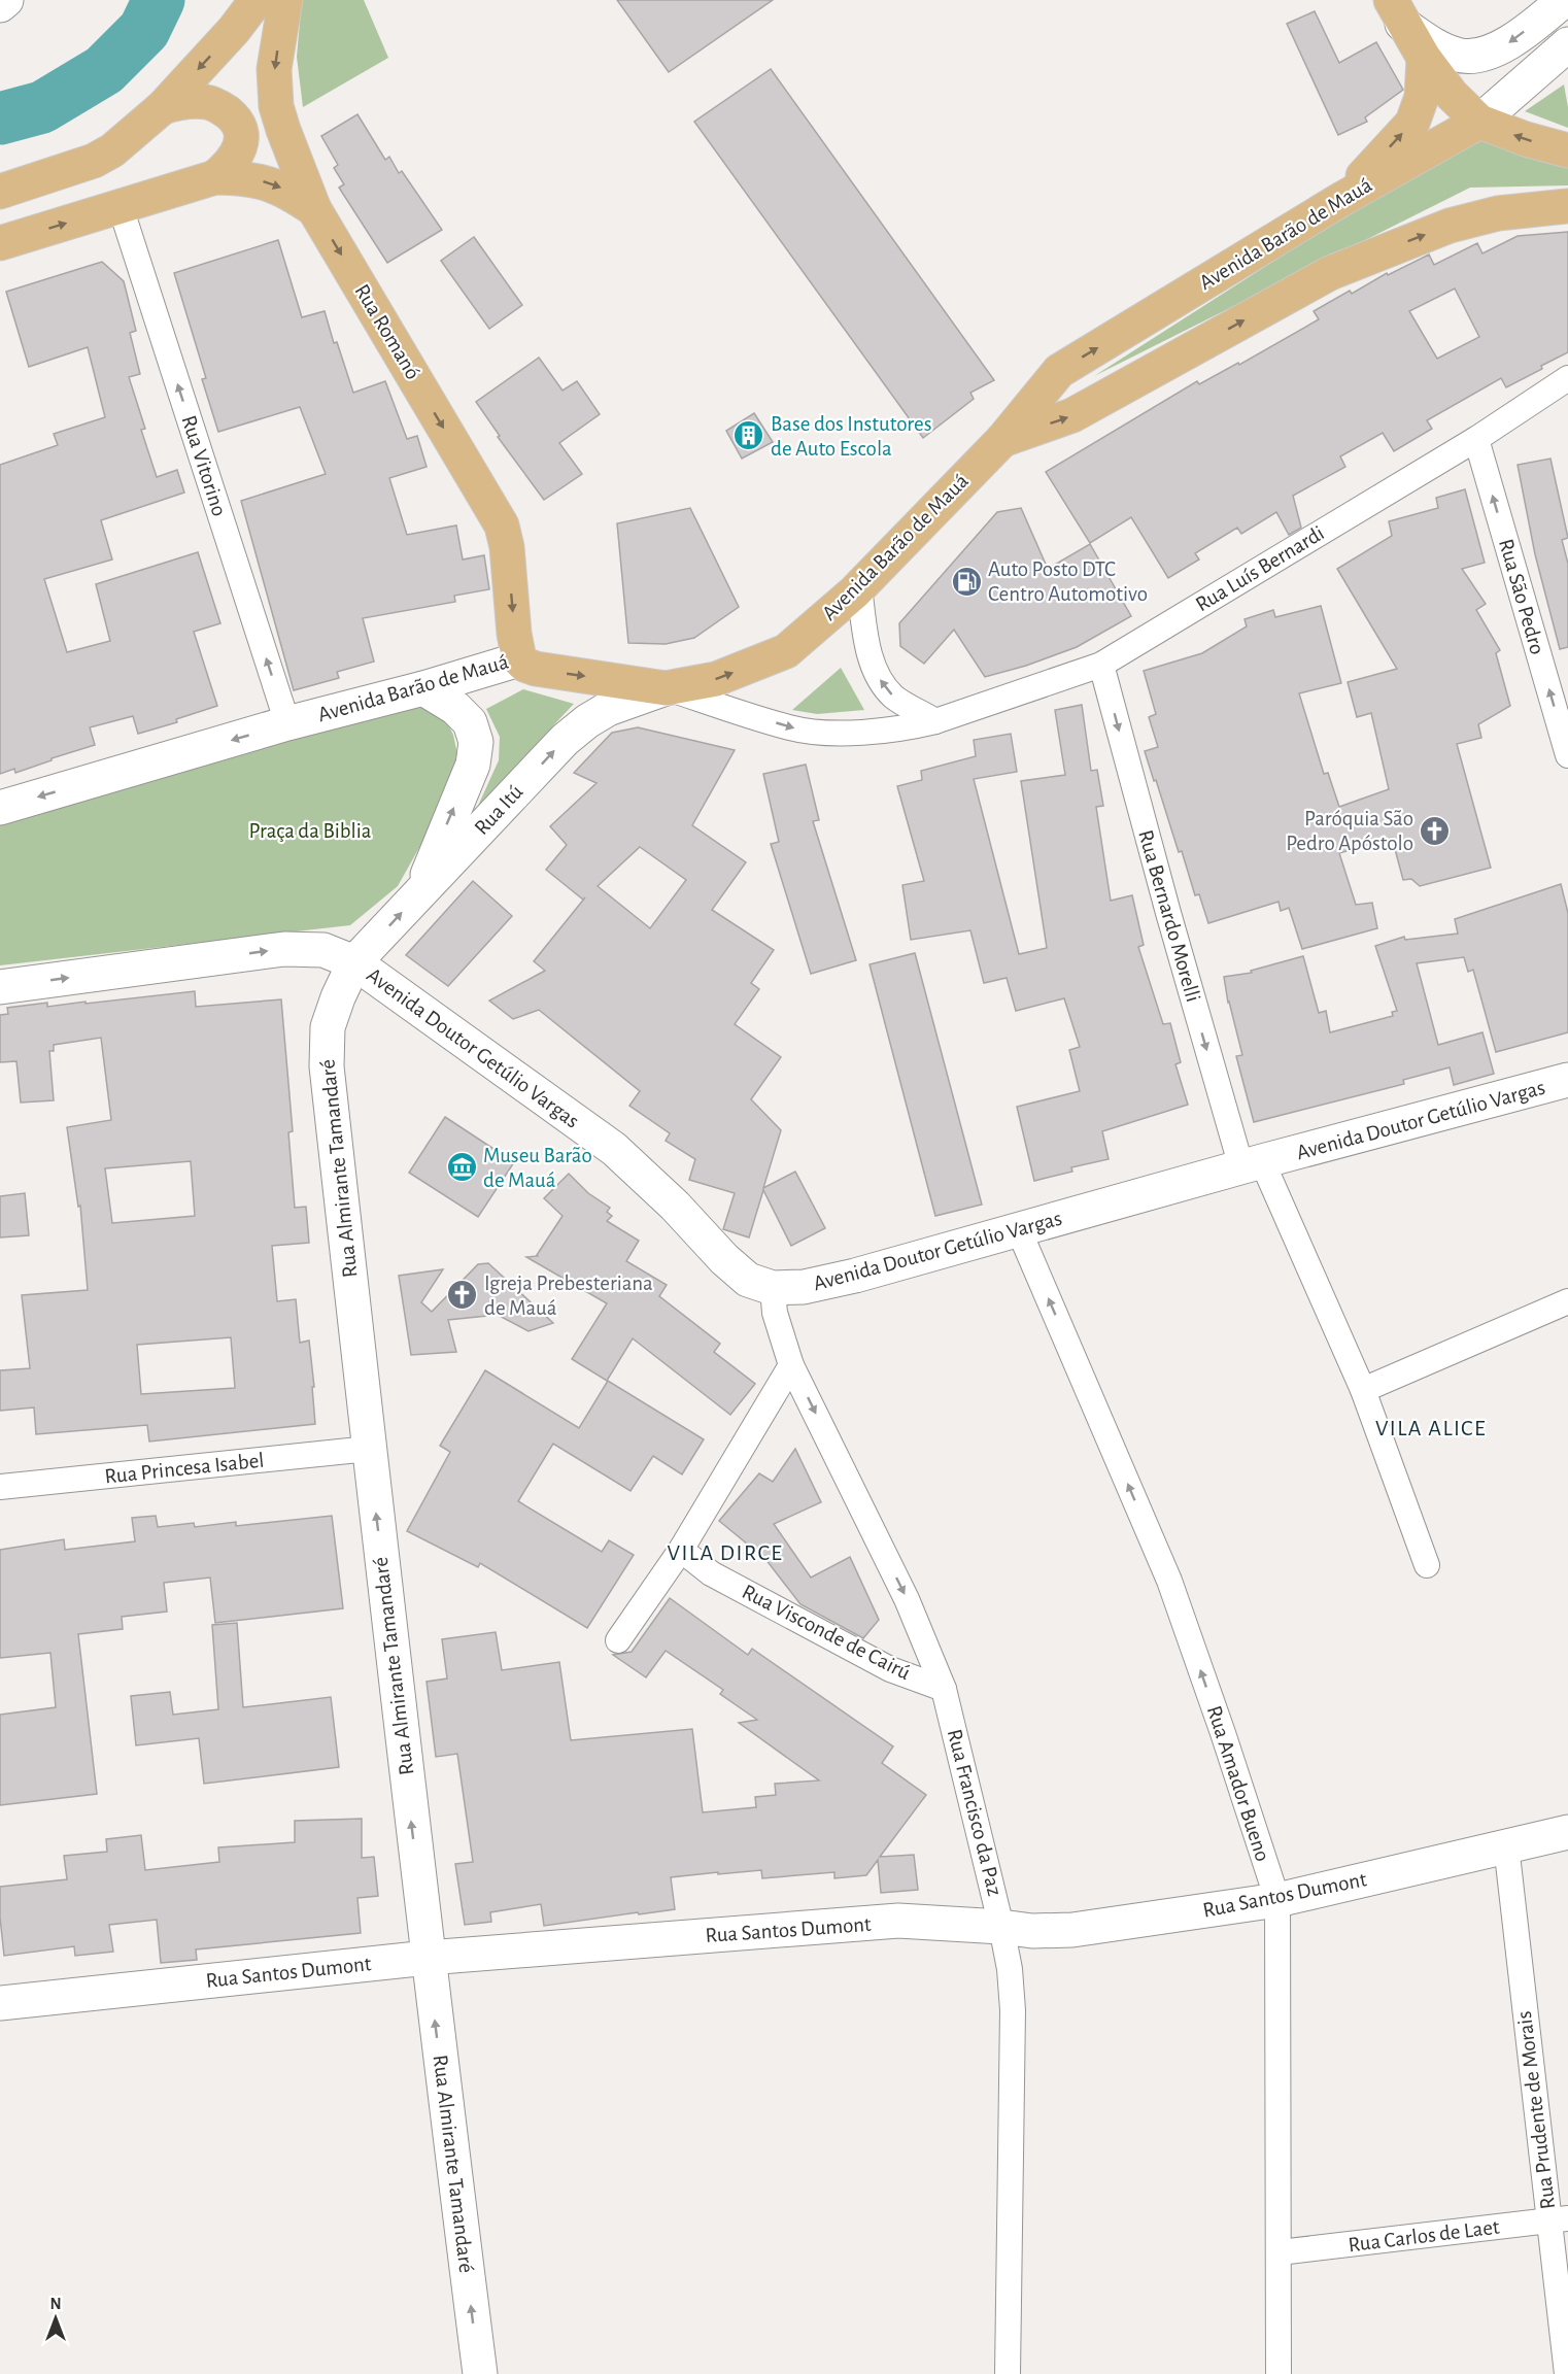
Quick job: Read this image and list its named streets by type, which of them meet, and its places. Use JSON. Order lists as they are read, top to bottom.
{
  "streets": {
    "main road": [
      "Avenida Barão de Mauá",
      "Rua Romanó",
      "Rua Itú",
      "Avenida Doutor Getúlio Vargas",
      "Rua Almirante Tamandaré",
      "Rua Santos Dumont"
    ],
    "street": [
      "Rua Vitorino",
      "Rua Luís Bernardi",
      "Rua São Pedro",
      "Rua Bernardo Morelli",
      "Rua Princesa Isabel",
      "Rua Visconde de Cairú",
      "Rua Amador Bueno",
      "Rua Francisco da Paz",
      "Rua Prudente de Morais",
      "Rua Carlos de Laet"
    ]
  },
  "crossings": [
    ["Avenida Barão de Mauá", "Rua Romanó"],
    ["Avenida Barão de Mauá", "Rua Vitorino"],
    ["Avenida Barão de Mauá", "Rua Luís Bernardi"],
    ["Avenida Barão de Mauá", "Rua Itú"],
    ["Rua Luís Bernardi", "Rua São Pedro"],
    ["Rua Luís Bernardi", "Rua Itú"],
    ["Rua Luís Bernardi", "Rua Bernardo Morelli"],
    ["Rua Itú", "Avenida Doutor Getúlio Vargas"],
    ["Rua Itú", "Rua Almirante Tamandaré"],
    ["Rua Bernardo Morelli", "Avenida Doutor Getúlio Vargas"],
    ["Avenida Doutor Getúlio Vargas", "Rua Almirante Tamandaré"],
    ["Avenida Doutor Getúlio Vargas", "Rua Amador Bueno"],
    ["Avenida Doutor Getúlio Vargas", "Rua Francisco da Paz"],
    ["Rua Almirante Tamandaré", "Rua Princesa Isabel"],
    ["Rua Almirante Tamandaré", "Rua Santos Dumont"],
    ["Rua Visconde de Cairú", "Rua Francisco da Paz"],
    ["Rua Amador Bueno", "Rua Santos Dumont"],
    ["Rua Amador Bueno", "Rua Carlos de Laet"],
    ["Rua Francisco da Paz", "Rua Santos Dumont"],
    ["Rua Santos Dumont", "Rua Prudente de Morais"],
    ["Rua Prudente de Morais", "Rua Carlos de Laet"]
  ],
  "one_way": [
    "Rua Romanó",
    "Rua Vitorino",
    "Rua São Pedro",
    "Rua Itú",
    "Rua Bernardo Morelli",
    "Rua Almirante Tamandaré",
    "Rua Amador Bueno"
  ],
  "districts": ["VILA ALICE", "VILA DIRCE"],
  "parks": ["Praça da Biblia"],
  "places": {
    "building": ["Base dos Instutores de Auto Escola"],
    "fuel station": ["Auto Posto DTC Centro Automotivo"],
    "church": ["Paróquia São Pedro Apóstolo", "Igreja Prebesteriana de Mauá"],
    "museum": ["Museu Barão de Mauá"]
  },
  "north": "top"
}
